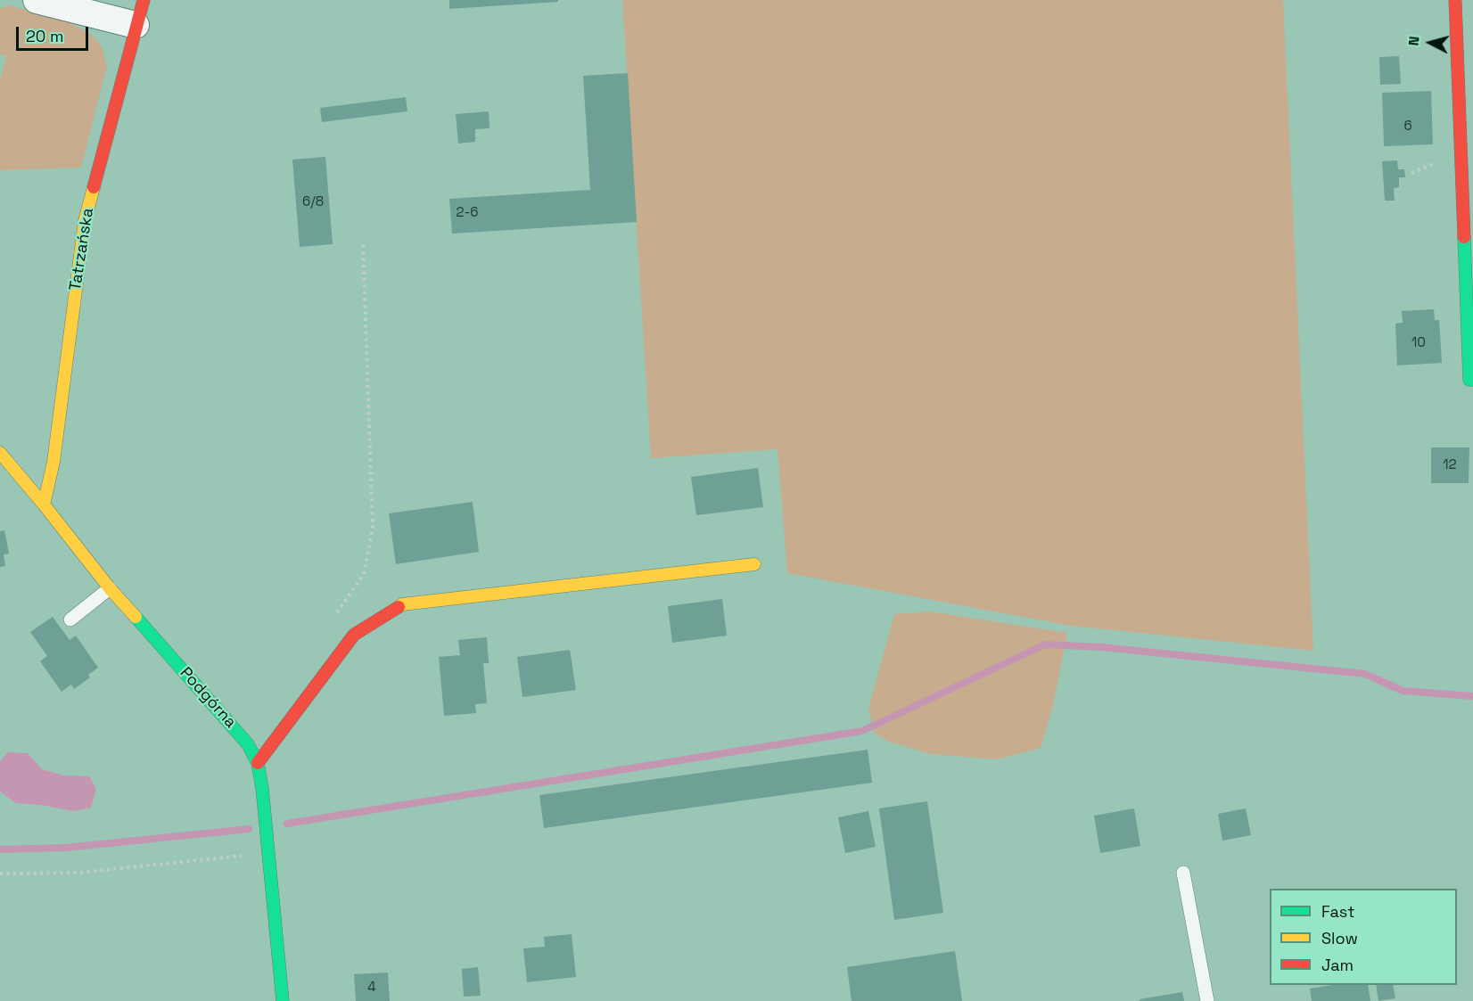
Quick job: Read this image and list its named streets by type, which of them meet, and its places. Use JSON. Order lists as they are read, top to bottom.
{
  "streets": {
    "street": ["Tatrzańska", "Podgórna"]
  },
  "crossings": [
    ["Tatrzańska", "Podgórna"]
  ],
  "house_numbers": [
    "6",
    "6/8",
    "2-6",
    "10",
    "12",
    "4"
  ],
  "legend": ["Fast", "Slow", "Jam"],
  "scale_bar": "20 m",
  "north": "left"
}
